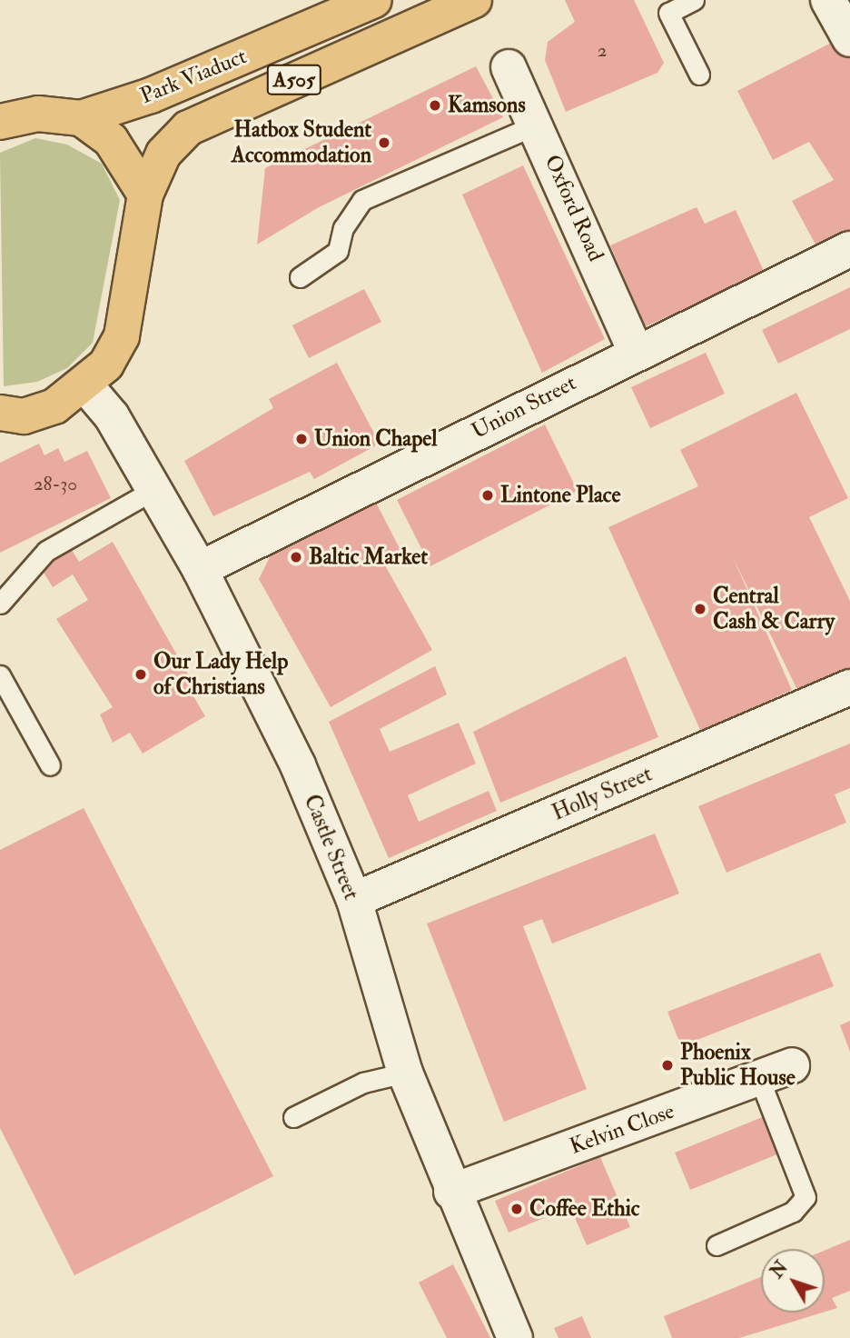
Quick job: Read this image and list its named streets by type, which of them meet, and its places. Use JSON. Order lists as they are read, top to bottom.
{
  "streets": {
    "highway": ["Park Viaduct", "A505"],
    "street": [
      "Oxford Road",
      "Union Street",
      "Holly Street",
      "Castle Street",
      "Kelvin Close"
    ]
  },
  "crossings": [
    ["Park Viaduct", "A505"],
    ["A505", "Castle Street"],
    ["Oxford Road", "Union Street"],
    ["Union Street", "Castle Street"],
    ["Holly Street", "Castle Street"],
    ["Castle Street", "Kelvin Close"]
  ],
  "places": [
    "Kamsons",
    "Hatbox Student Accommodation",
    "Union Chapel",
    "Lintone Place",
    "Baltic Market",
    "Central Cash & Carry",
    "Our Lady Help of Christians",
    "Phoenix Public House",
    "Coffee Ethic"
  ],
  "house_numbers": ["2", "28-30"],
  "north": "top left"
}
